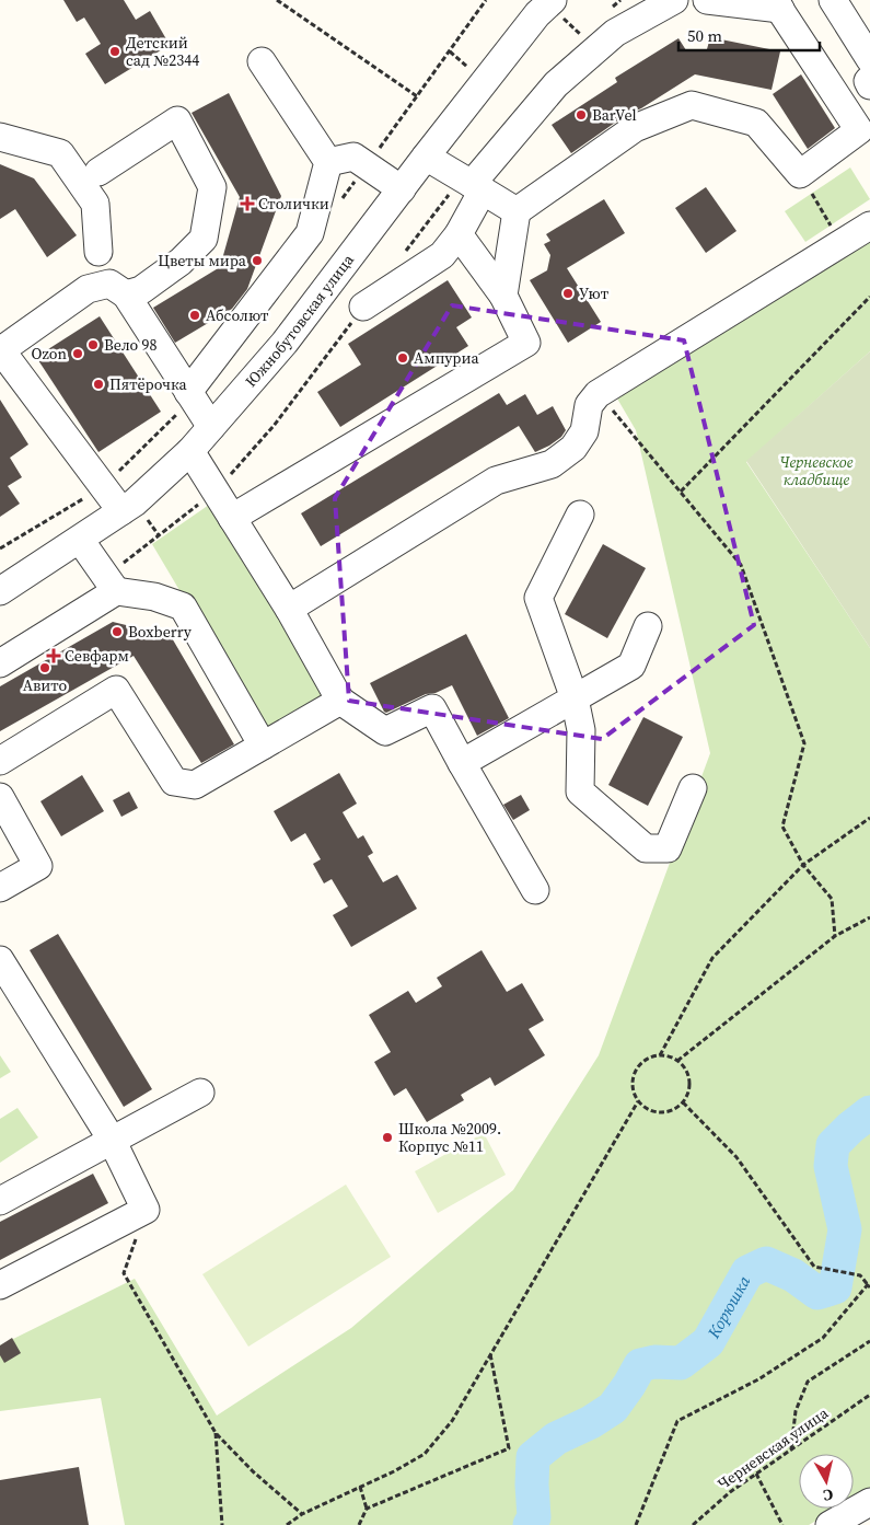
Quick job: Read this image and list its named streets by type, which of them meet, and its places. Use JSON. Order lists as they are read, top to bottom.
{
  "streets": {
    "street": ["Южнобутовская улица"],
    "path": ["Черневская улица"]
  },
  "water": ["Корюшка"],
  "parks": ["Черневское кладбище"],
  "places": {
    "other": [
      "Детский сад №2344",
      "BarVel",
      "Цветы мира",
      "Уют",
      "Абсолют",
      "Вело 98",
      "Ozon",
      "Ампуриа",
      "Пятёрочка",
      "Boxberry",
      "Авито",
      "Школа №2009. Корпус №11"
    ],
    "health": ["Столички", "Севфарм"]
  },
  "scale_bar": "50 m",
  "north": "bottom"
}
